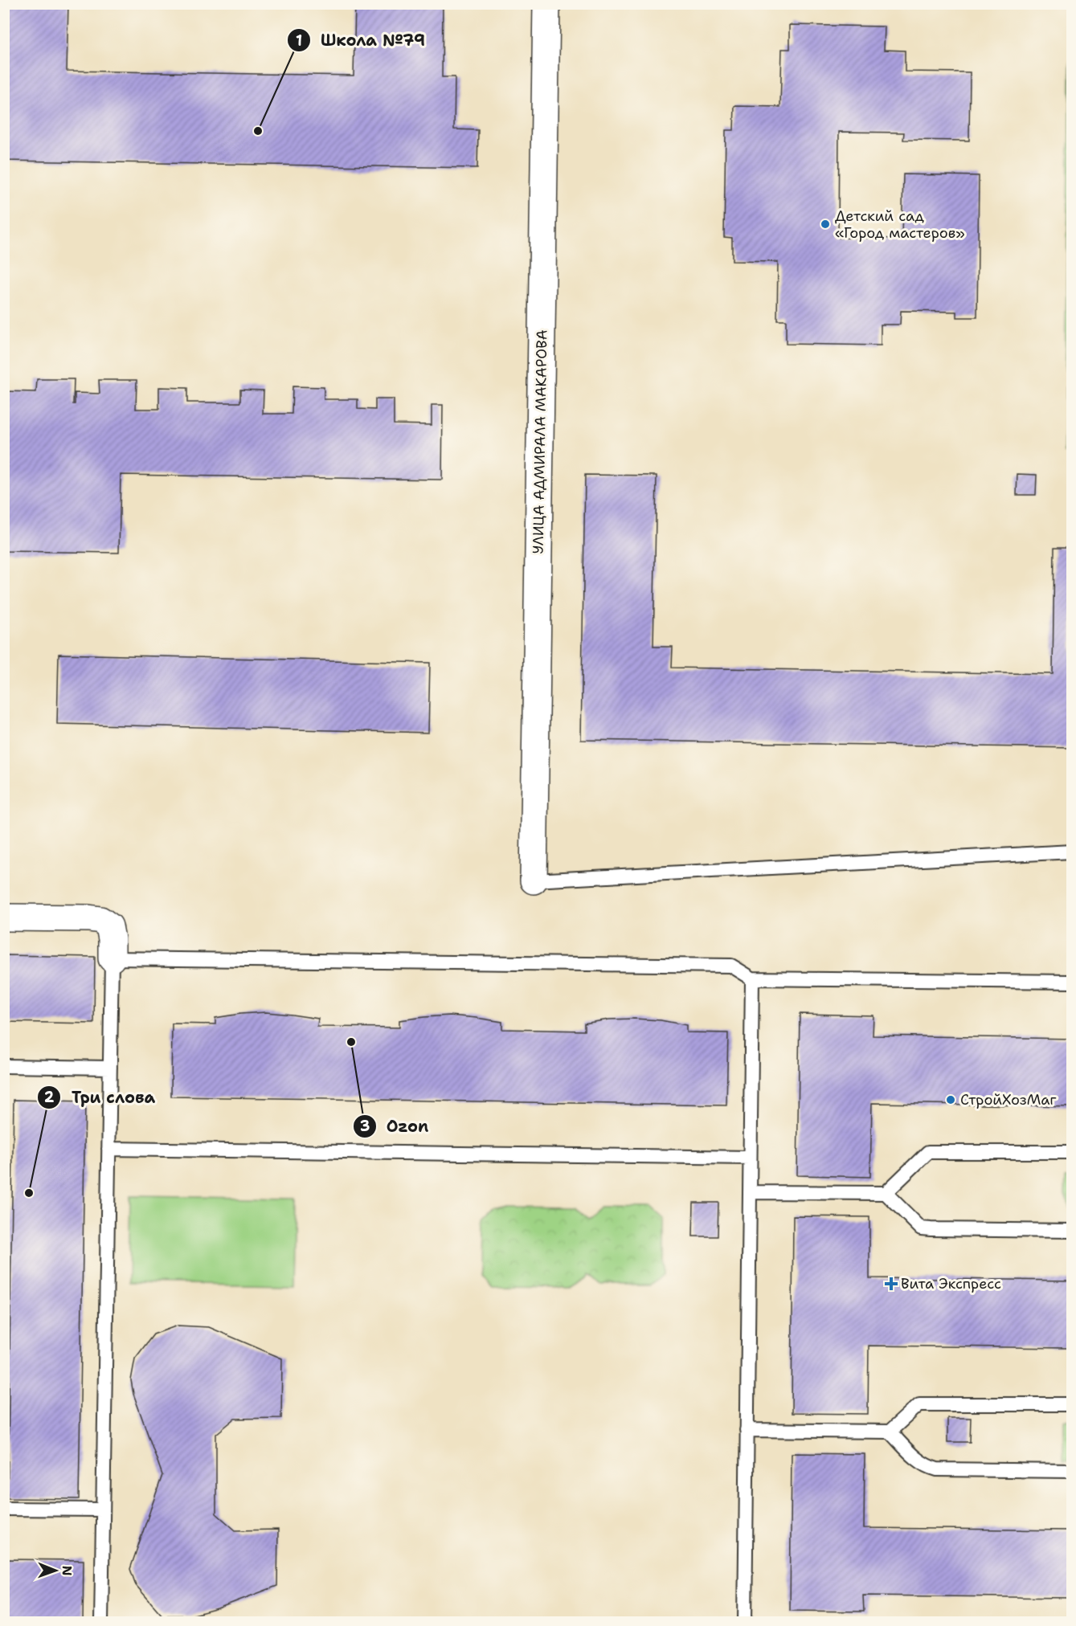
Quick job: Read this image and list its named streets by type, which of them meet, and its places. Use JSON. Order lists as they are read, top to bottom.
{
  "streets": {
    "street": ["УЛИЦА АДМИРАЛА МАКАРОВА"]
  },
  "places": {
    "other": [
      "Школа №79",
      "Детский сад «Город мастеров»",
      "Ozon",
      "СтройХозМаг",
      "Три слова"
    ],
    "health": ["Вита Экспресс"]
  },
  "north": "right"
}
